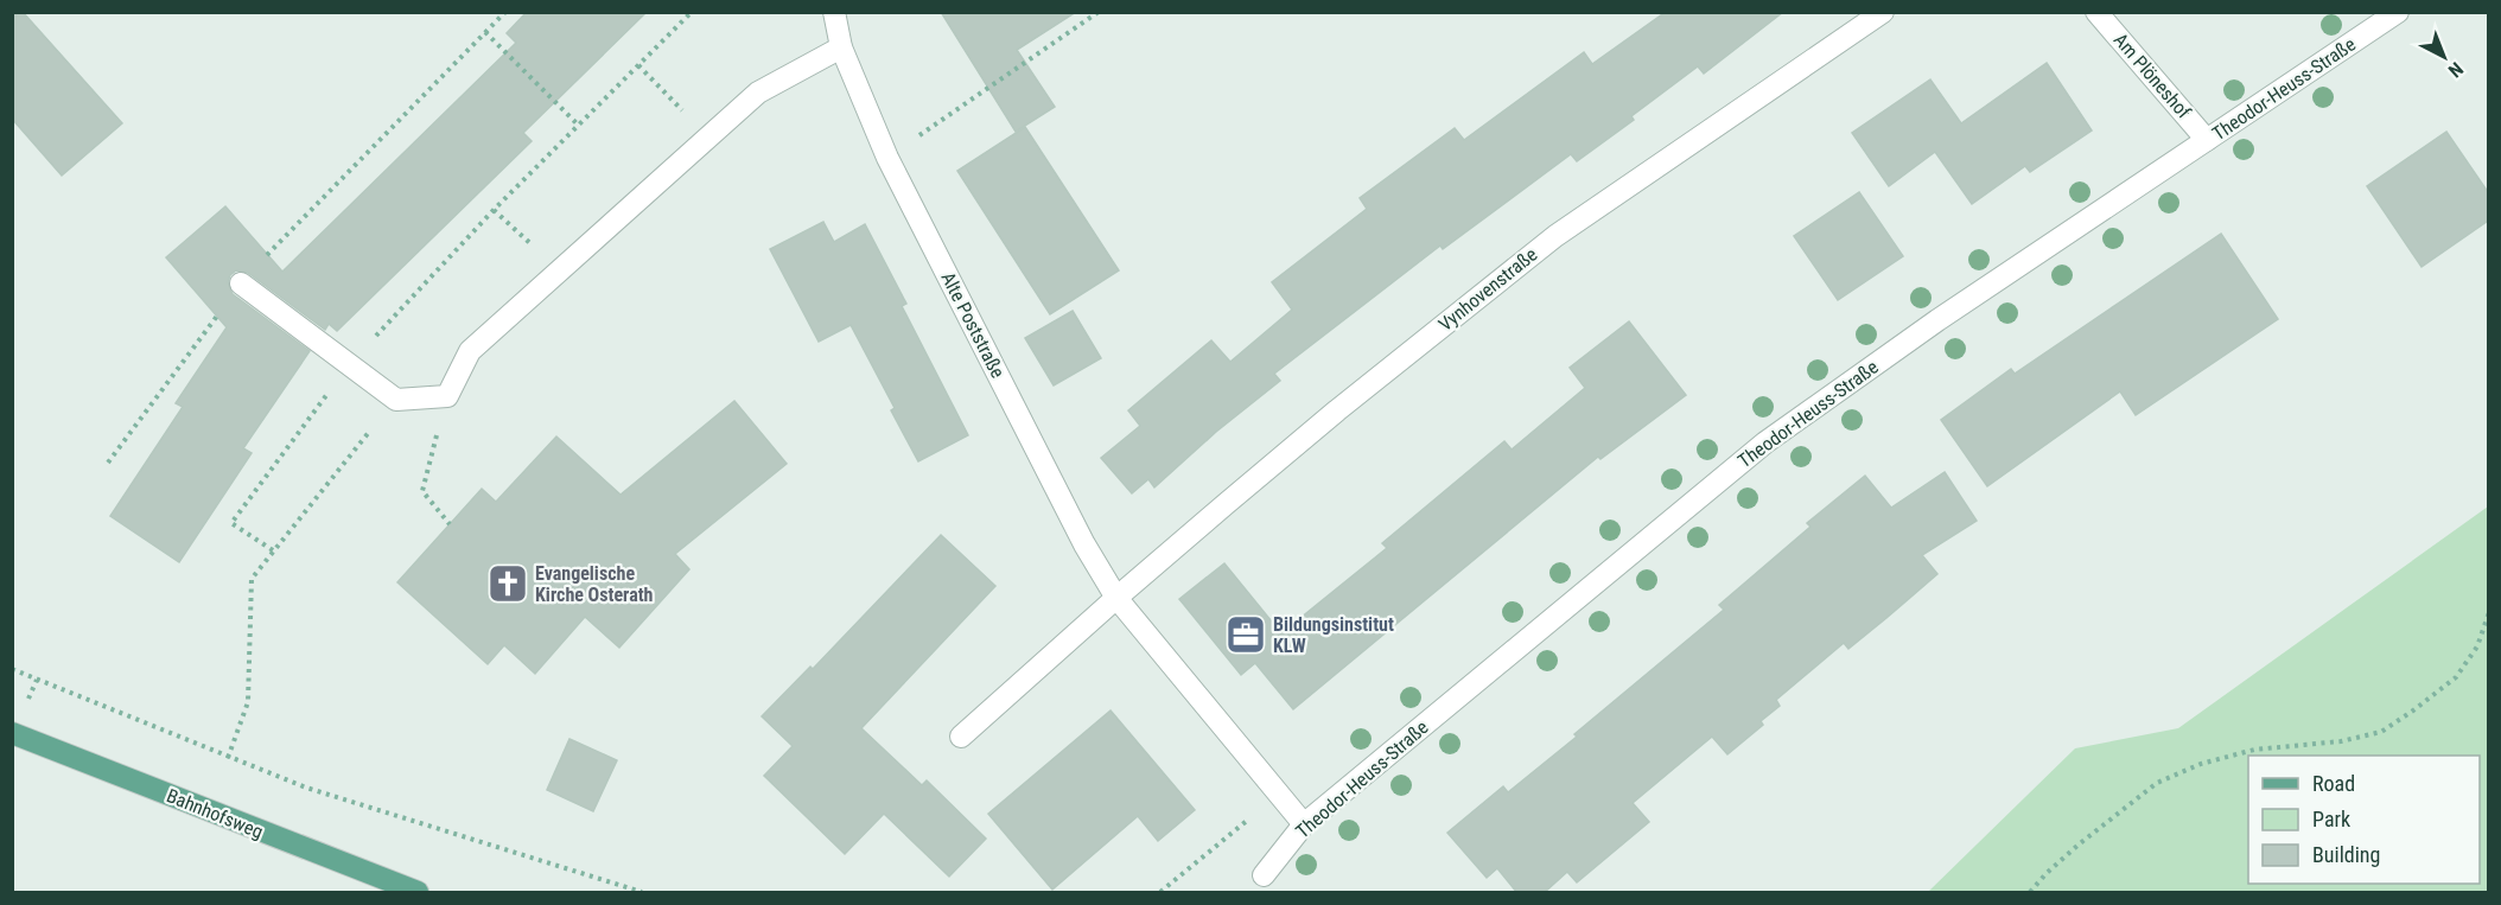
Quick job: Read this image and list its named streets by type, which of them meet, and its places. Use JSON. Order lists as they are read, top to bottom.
{
  "streets": {
    "main road": ["Bahnhofsweg"],
    "street": [
      "Am Plöneshof",
      "Theodor-Heuss-Straße",
      "Vynhovenstraße",
      "Alte Poststraße"
    ]
  },
  "crossings": [
    ["Am Plöneshof", "Theodor-Heuss-Straße"],
    ["Theodor-Heuss-Straße", "Alte Poststraße"],
    ["Vynhovenstraße", "Alte Poststraße"]
  ],
  "places": {
    "church": ["Evangelische Kirche Osterath"],
    "office": ["Bildungsinstitut KLW"]
  },
  "legend": ["Road", "Park", "Building"],
  "north": "bottom right"
}
